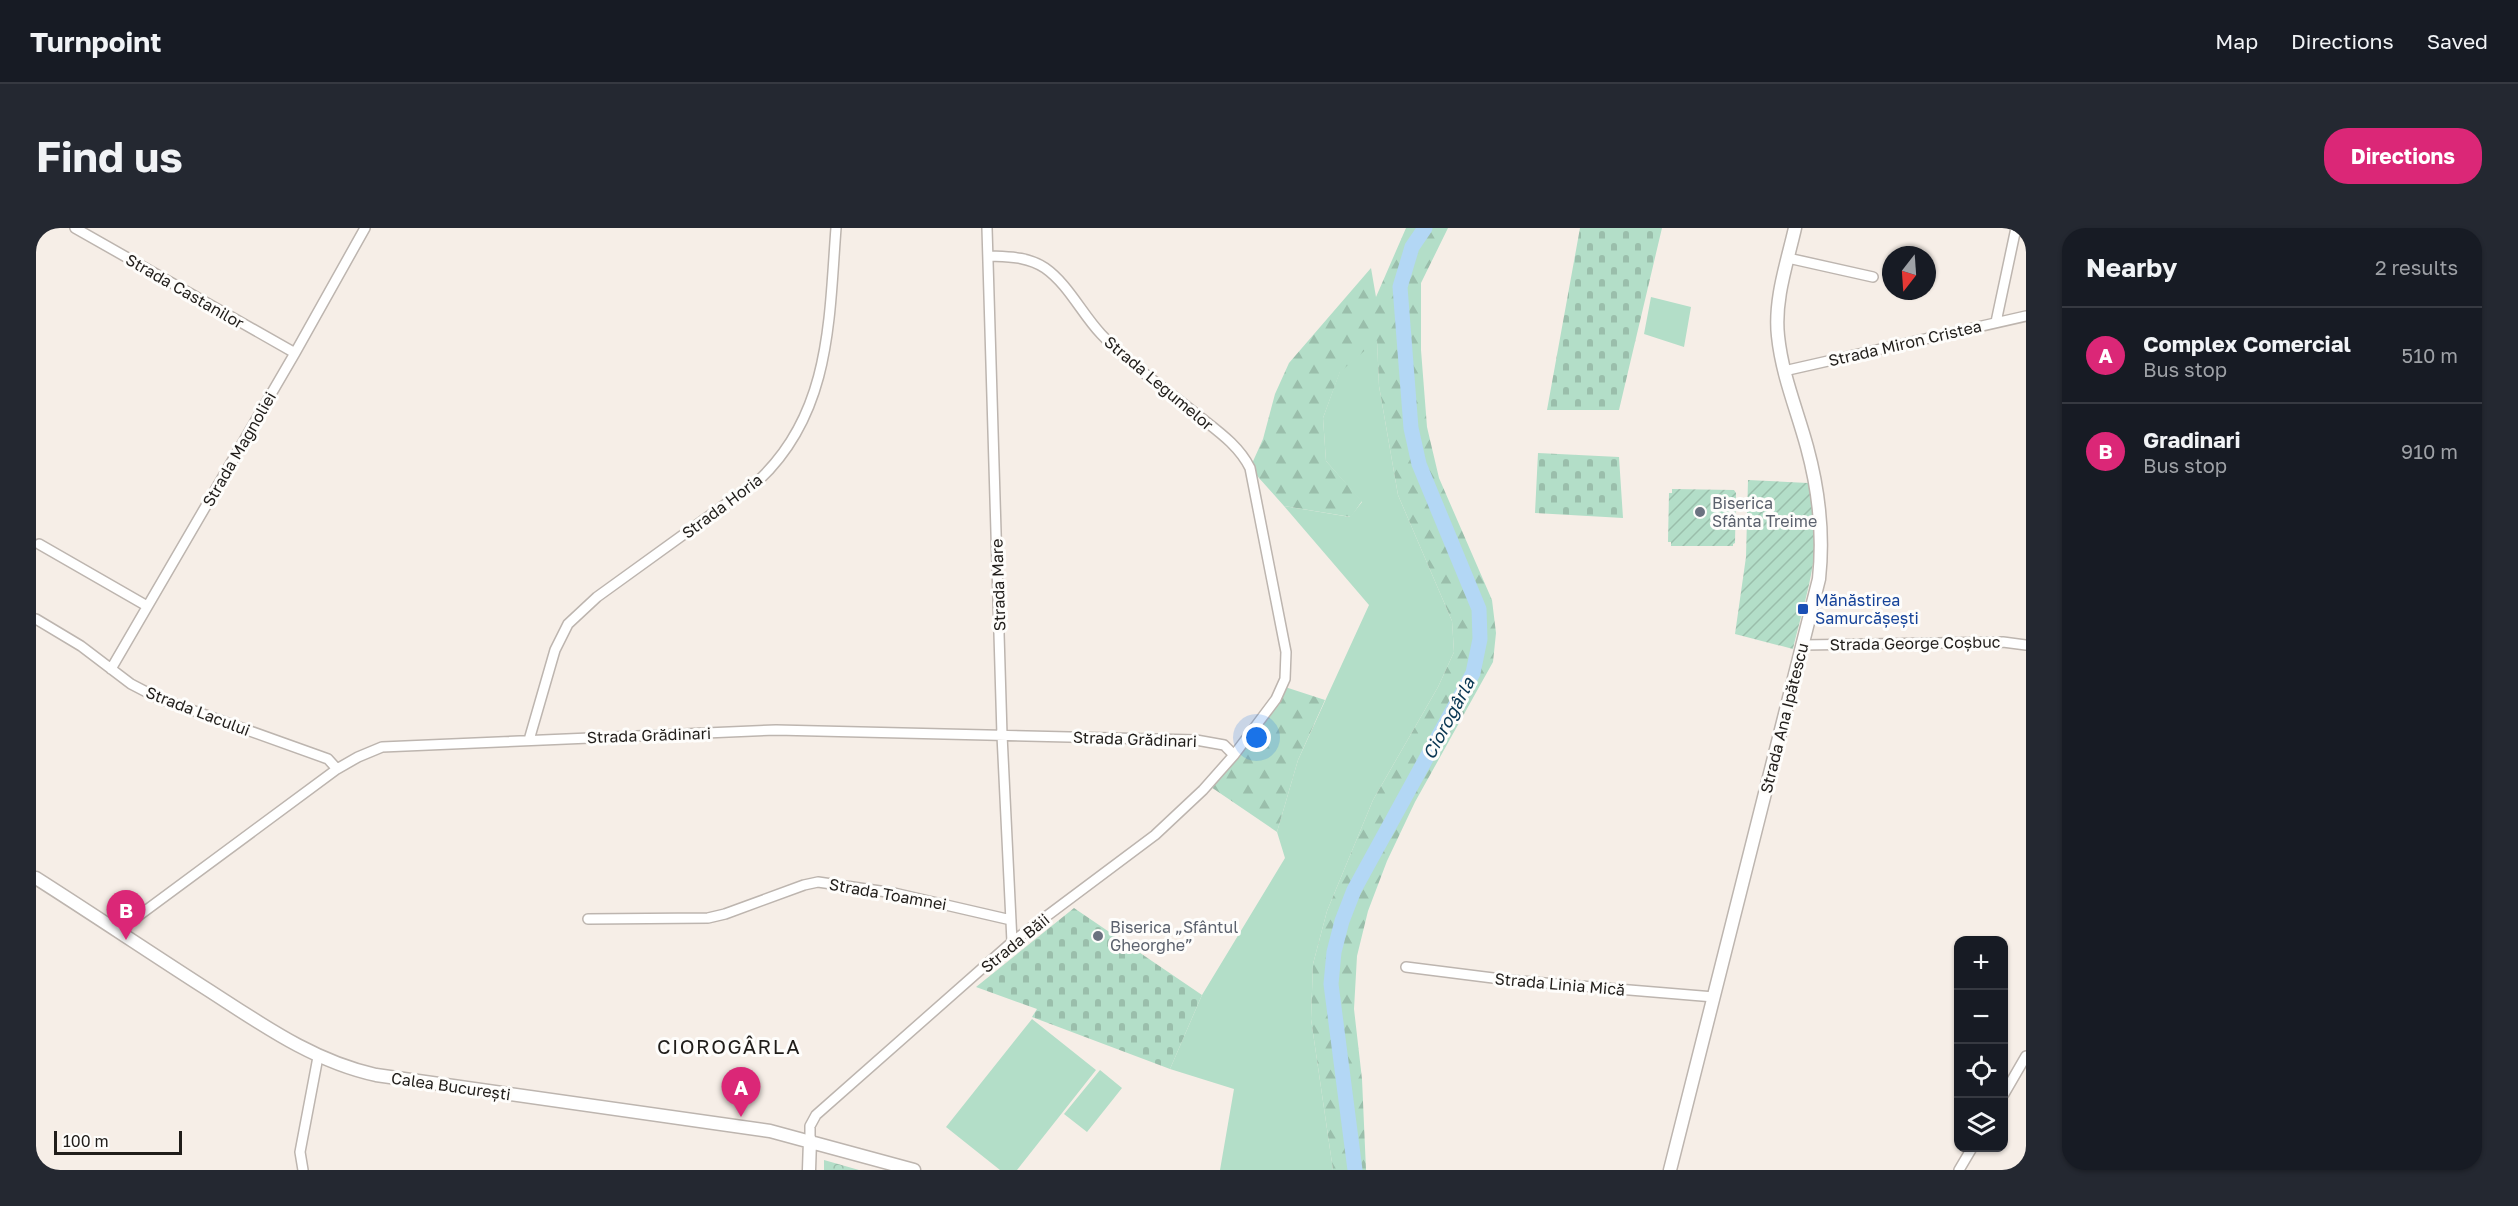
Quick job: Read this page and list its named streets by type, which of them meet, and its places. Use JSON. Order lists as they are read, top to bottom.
{
  "streets": {
    "main road": ["Strada Ana Ipătescu", "Calea București"],
    "street": [
      "Strada Castanilor",
      "Strada Miron Cristea",
      "Strada Legumelor",
      "Strada Magnoliei",
      "Strada Horia",
      "Strada Mare",
      "Strada George Coșbuc",
      "Strada Lacului",
      "Strada Grădinari",
      "Strada Toamnei",
      "Strada Băii",
      "Strada Linia Mică"
    ]
  },
  "crossings": [
    ["Strada Castanilor", "Strada Magnoliei"],
    ["Strada Miron Cristea", "Strada Ana Ipătescu"],
    ["Strada Legumelor", "Strada Mare"],
    ["Strada Legumelor", "Strada Băii"],
    ["Strada Magnoliei", "Strada Lacului"],
    ["Strada Horia", "Strada Grădinari"],
    ["Strada Mare", "Strada Grădinari"],
    ["Strada Mare", "Strada Toamnei"],
    ["Strada Mare", "Strada Băii"],
    ["Strada George Coșbuc", "Strada Ana Ipătescu"],
    ["Strada Lacului", "Strada Grădinari"],
    ["Strada Ana Ipătescu", "Strada Linia Mică"],
    ["Strada Grădinari", "Strada Băii"],
    ["Strada Grădinari", "Calea București"],
    ["Strada Băii", "Calea București"]
  ],
  "districts": ["CIOROGÂRLA"],
  "water": ["Ciorogârla"],
  "places": {
    "other": ["Biserica Sfânta Treime", "Biserica „Sfântul Gheorghe”"],
    "transit": ["Mănăstirea Samurcășești"]
  },
  "scale_bar": "100 m",
  "north": "bottom",
  "page": {
    "header": "Turnpoint",
    "nav": ["Map", "Directions", "Saved"],
    "buttons": "Directions",
    "title": "Find us",
    "heading": ["Nearby", "2 results"],
    "list": [
      {
        "mark": "A",
        "name": "Complex Comercial",
        "note": "Bus stop",
        "value": "510 m"
      },
      {
        "mark": "B",
        "name": "Gradinari",
        "note": "Bus stop",
        "value": "910 m"
      }
    ],
    "pins": ["B", "A"],
    "map_buttons": ["+", "−"],
    "scale": "100 m"
  }
}
